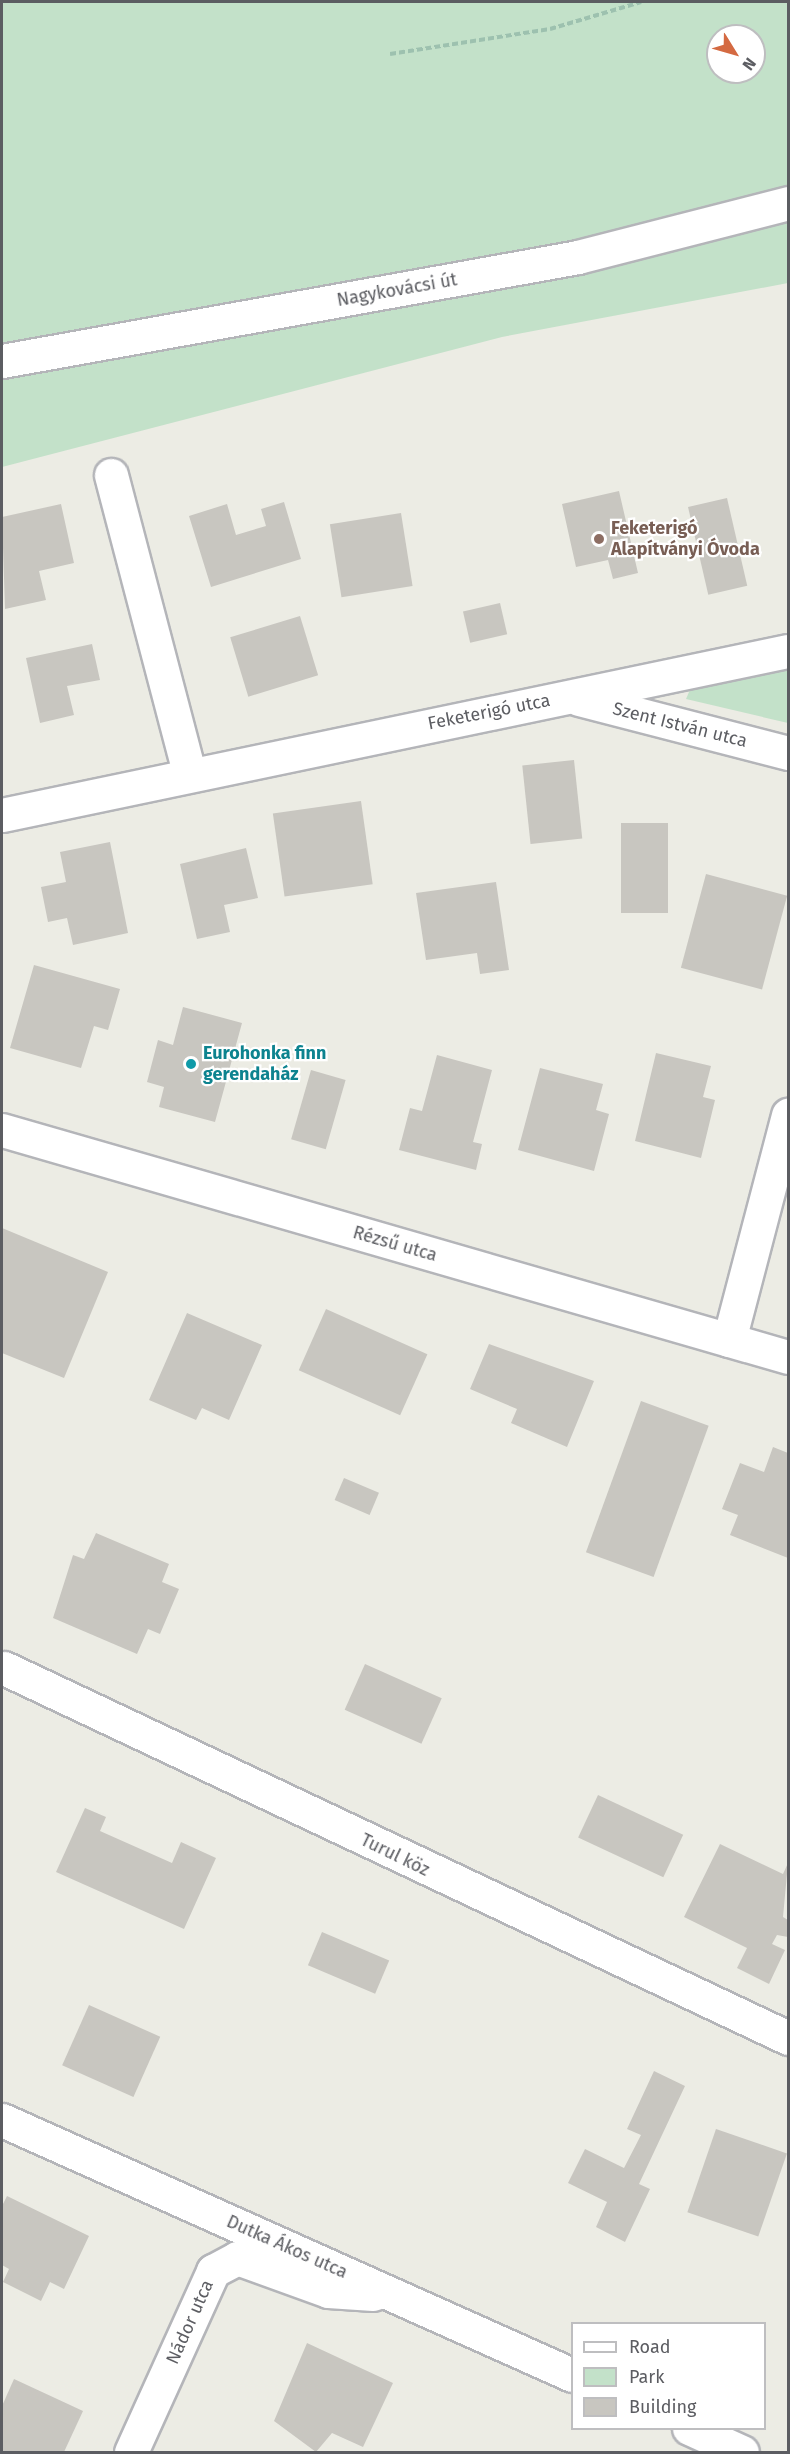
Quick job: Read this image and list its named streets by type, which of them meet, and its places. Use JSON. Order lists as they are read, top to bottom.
{
  "streets": {
    "street": [
      "Nagykovácsi út",
      "Feketerigó utca",
      "Szent István utca",
      "Rézsű utca",
      "Turul köz",
      "Dutka Ákos utca",
      "Nádor utca"
    ]
  },
  "crossings": [
    ["Feketerigó utca", "Szent István utca"],
    ["Dutka Ákos utca", "Nádor utca"]
  ],
  "places": ["Feketerigó Alapítványi Óvoda", "Eurohonka finn gerendaház"],
  "legend": ["Road", "Park", "Building"],
  "north": "bottom right"
}
